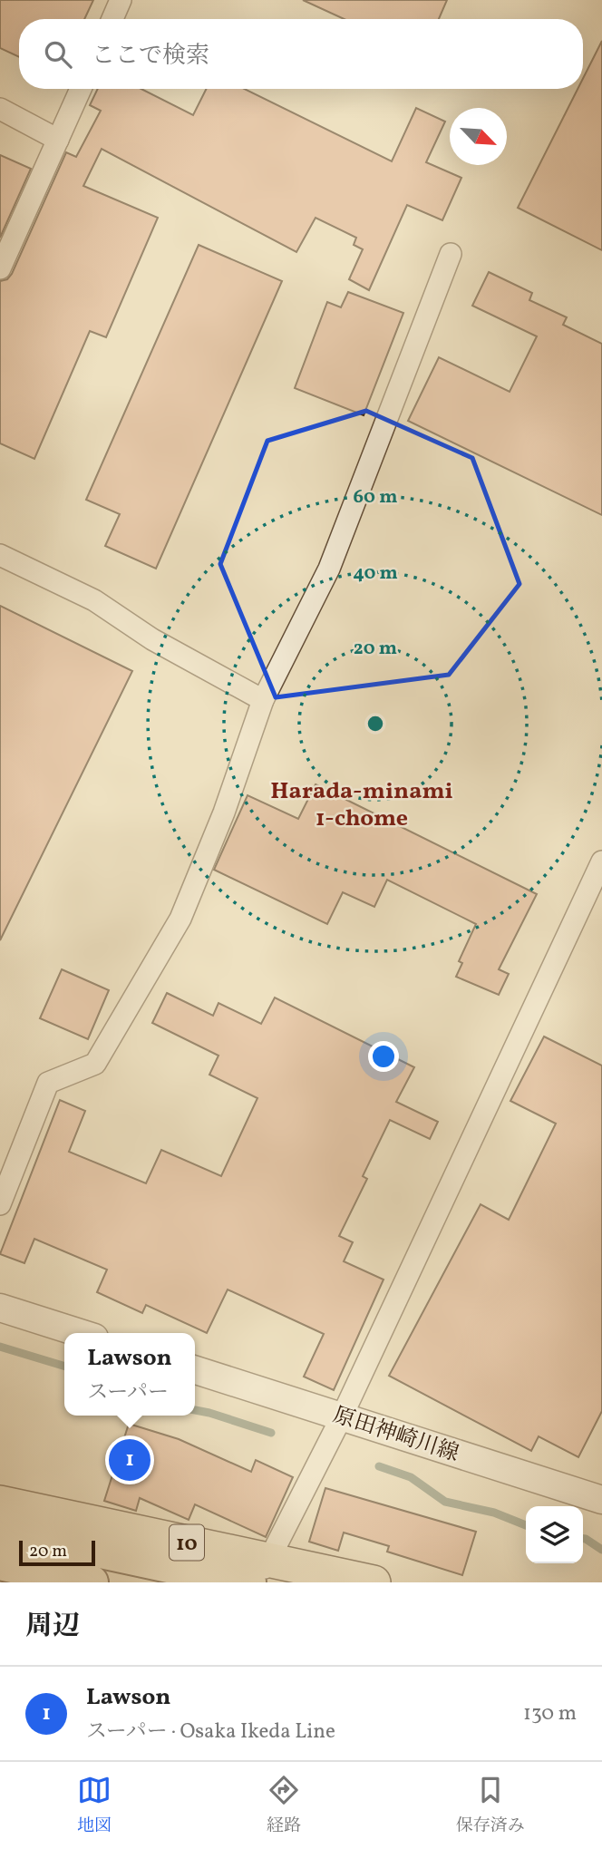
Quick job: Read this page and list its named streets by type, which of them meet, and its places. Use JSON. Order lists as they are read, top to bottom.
{
  "streets": {
    "main road": ["10"],
    "street": ["原田神崎川線"]
  },
  "districts": ["Harada-minami 1-chome"],
  "scale_bar": "20 m",
  "north": "bottom right",
  "page": {
    "search": "ここで検索",
    "popup": ["Lawson", "スーパー"],
    "pins": "1",
    "scale": "20 m",
    "heading": "周辺",
    "list": [
      {
        "mark": "1",
        "name": "Lawson",
        "note": "スーパー · Osaka Ikeda Line",
        "value": "130 m"
      }
    ],
    "nav": ["地図", "経路", "保存済み"]
  },
  "rings": ["60 m", "40 m", "20 m"]
}
